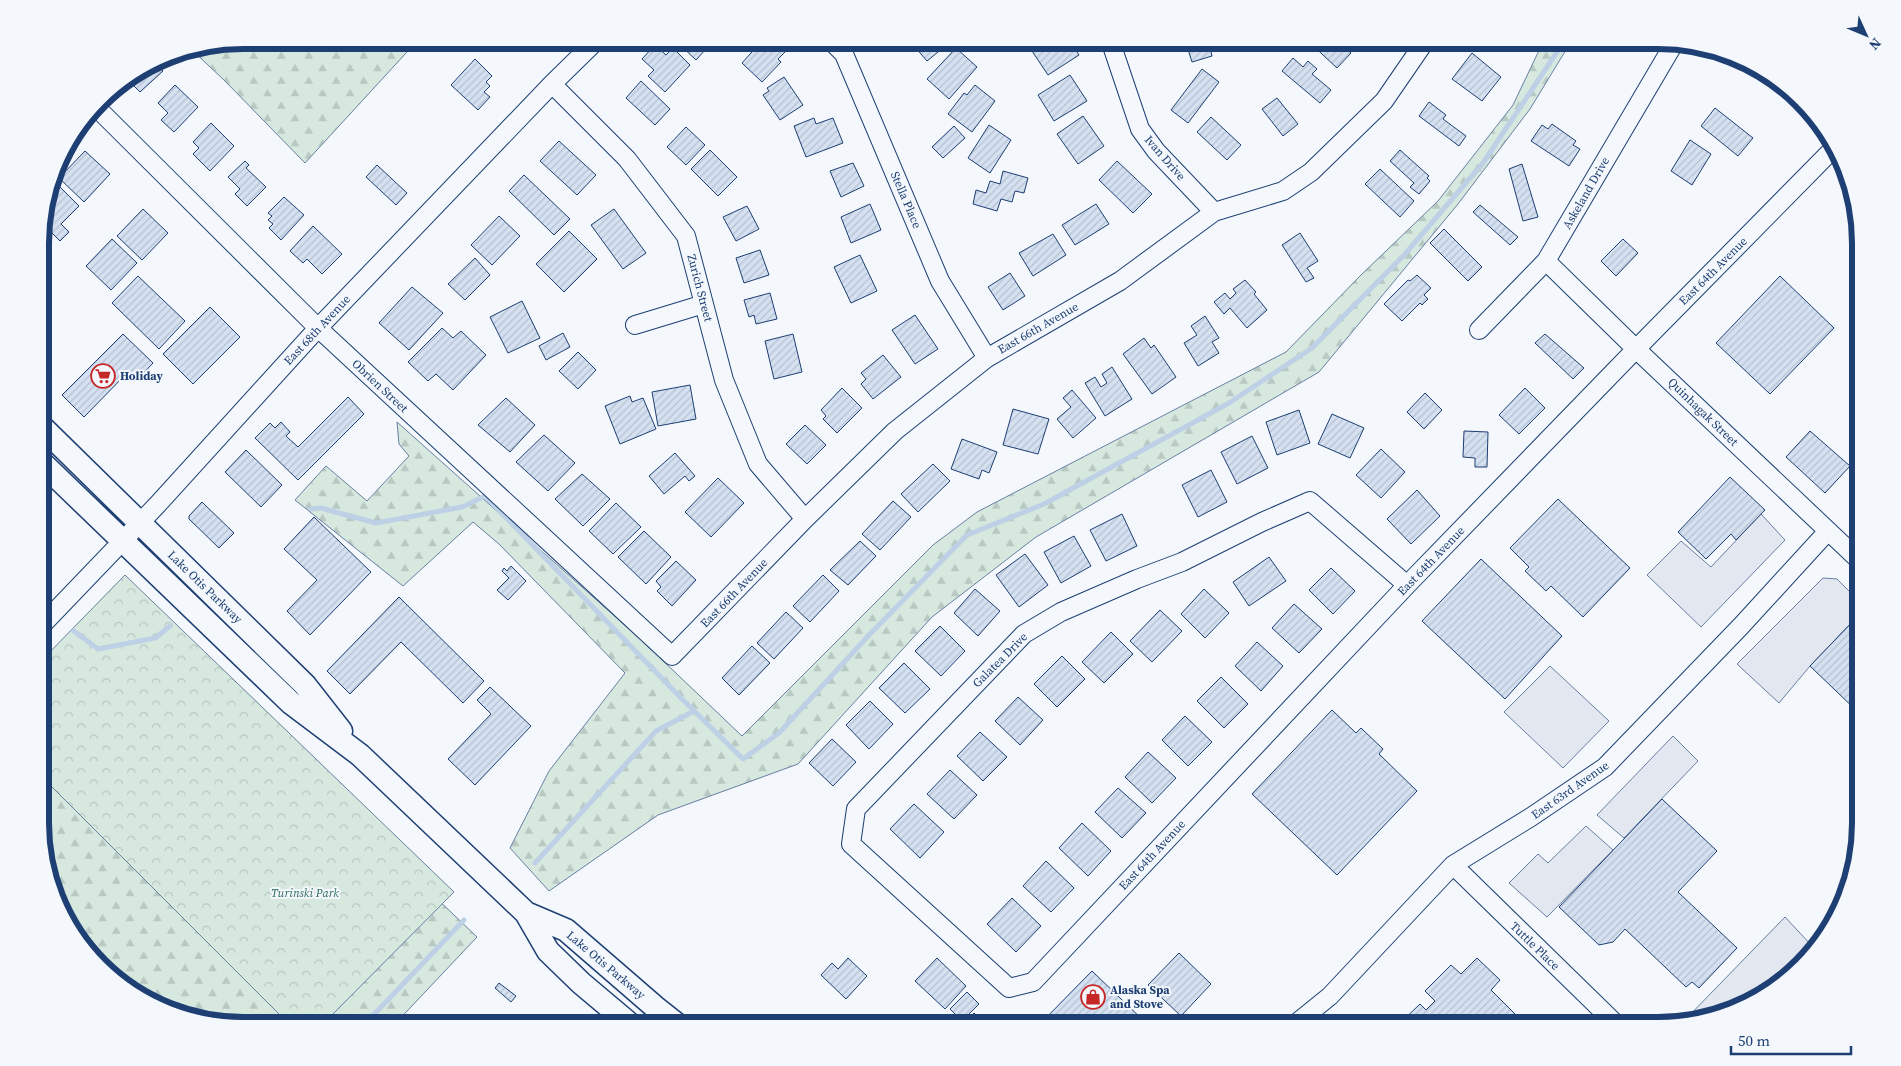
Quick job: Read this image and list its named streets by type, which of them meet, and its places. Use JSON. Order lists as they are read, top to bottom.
{
  "streets": {
    "main road": ["Lake Otis Parkway"],
    "street": [
      "Ivan Drive",
      "Askeland Drive",
      "Stella Place",
      "East 64th Avenue",
      "Zurich Street",
      "East 66th Avenue",
      "East 68th Avenue",
      "Obrien Street",
      "Quinhagak Street",
      "Galatea Drive",
      "East 63rd Avenue",
      "Tuttle Place"
    ]
  },
  "crossings": [
    ["Ivan Drive", "East 66th Avenue"],
    ["Askeland Drive", "Quinhagak Street"],
    ["Stella Place", "East 66th Avenue"],
    ["East 64th Avenue", "Quinhagak Street"],
    ["East 64th Avenue", "Galatea Drive"],
    ["Zurich Street", "East 66th Avenue"],
    ["Zurich Street", "East 68th Avenue"],
    ["East 66th Avenue", "Obrien Street"],
    ["East 68th Avenue", "Obrien Street"],
    ["East 68th Avenue", "Lake Otis Parkway"],
    ["Quinhagak Street", "East 63rd Avenue"],
    ["East 63rd Avenue", "Tuttle Place"]
  ],
  "parks": ["Turinski Park"],
  "places": {
    "supermarket": ["Holiday"],
    "shop": ["Alaska Spa and Stove"]
  },
  "scale_bar": "50 m",
  "north": "bottom right"
}
